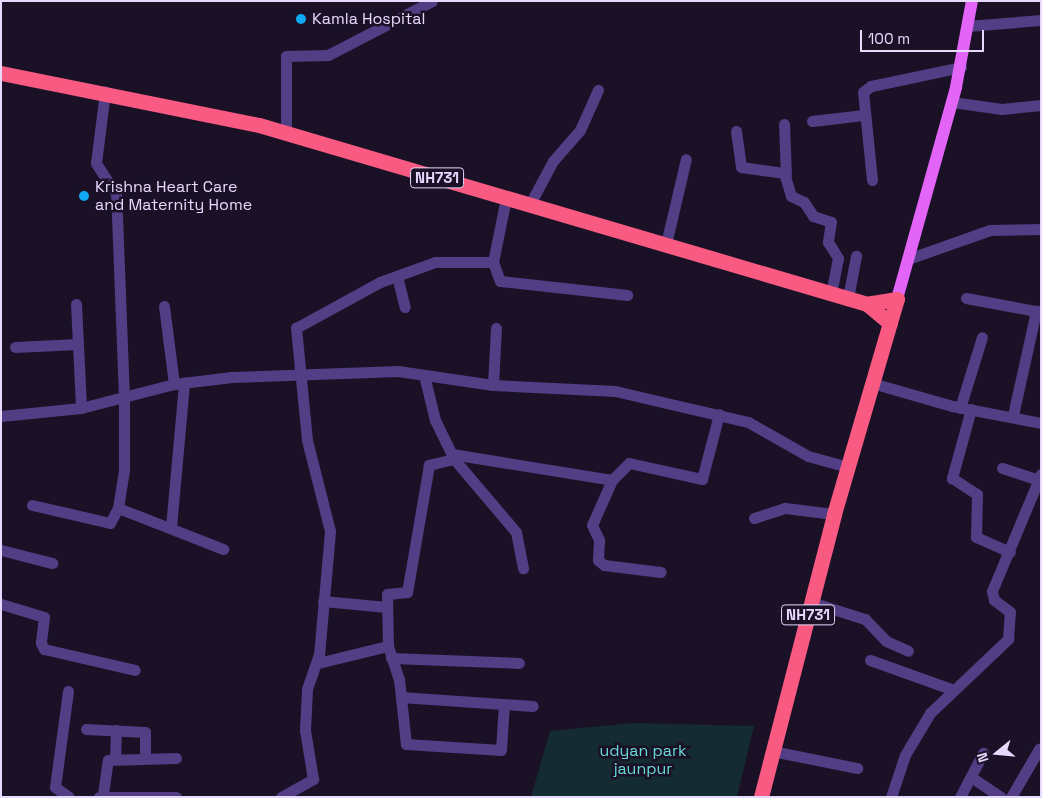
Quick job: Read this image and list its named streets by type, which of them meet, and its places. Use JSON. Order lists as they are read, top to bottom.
{
  "streets": {
    "highway": ["NH731"]
  },
  "parks": ["udyan park jaunpur"],
  "places": ["Kamla Hospital", "Krishna Heart Care and Maternity Home"],
  "scale_bar": "100 m",
  "north": "left"
}
